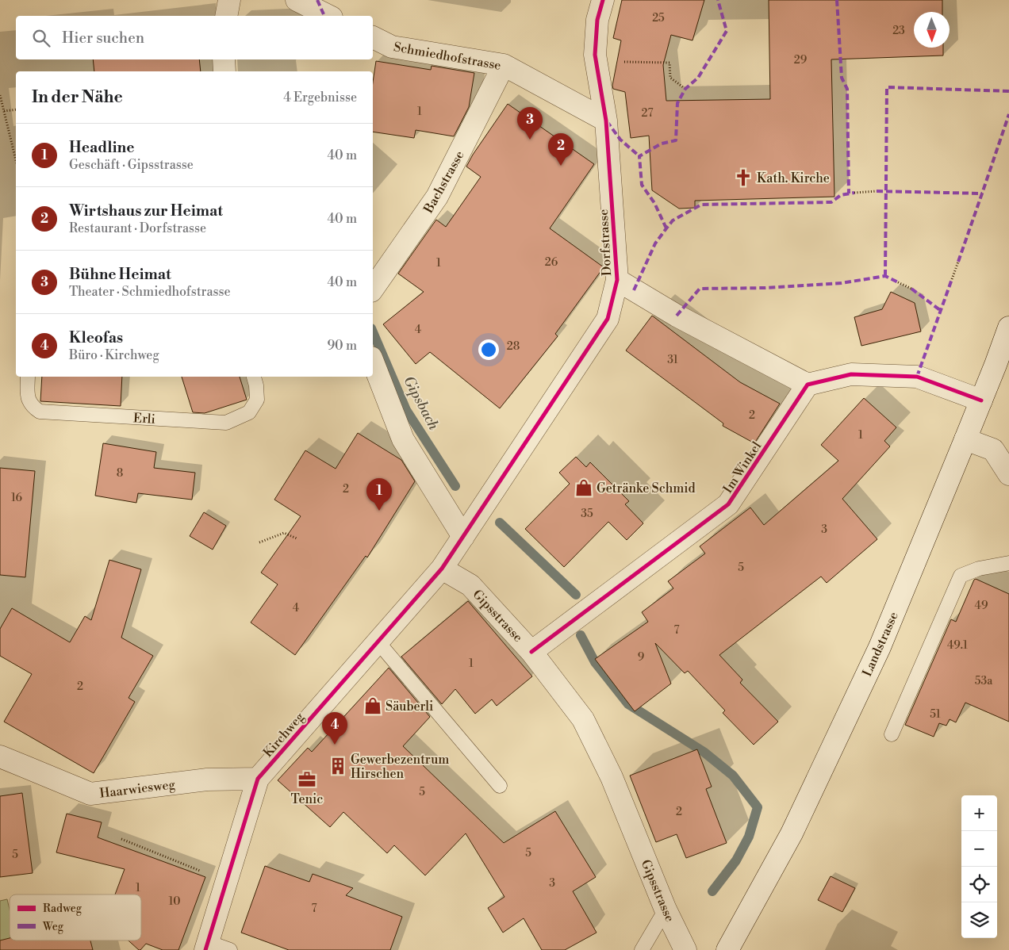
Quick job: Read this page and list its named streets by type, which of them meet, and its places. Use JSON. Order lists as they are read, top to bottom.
{
  "streets": {
    "street": [
      "Schmiedhofstrasse",
      "Bachstrasse",
      "Dorfstrasse",
      "Im Winkel",
      "Gipsstrasse",
      "Landstrasse",
      "Kirchweg",
      "Haarwiesweg"
    ],
    "lane": ["Erli"]
  },
  "crossings": [
    ["Schmiedhofstrasse", "Bachstrasse"],
    ["Schmiedhofstrasse", "Dorfstrasse"],
    ["Im Winkel", "Gipsstrasse"],
    ["Gipsstrasse", "Kirchweg"],
    ["Kirchweg", "Haarwiesweg"]
  ],
  "water": ["Gipsbach"],
  "places": {
    "church": ["Kath. Kirche"],
    "shop": ["Getränke Schmid", "Säuberli"],
    "building": ["Gewerbezentrum Hirschen"],
    "office": ["Tenic"]
  },
  "house_numbers": [
    "25",
    "23",
    "29",
    "1",
    "27",
    "26",
    "1",
    "4",
    "28",
    "31",
    "2",
    "1",
    "8",
    "2",
    "16",
    "35",
    "3",
    "5",
    "49",
    "4",
    "7",
    "49.1",
    "9",
    "1",
    "53a",
    "2",
    "51",
    "5",
    "2",
    "5",
    "5",
    "3",
    "1",
    "10",
    "7"
  ],
  "legend": ["Radweg", "Weg"],
  "north": "bottom",
  "page": {
    "search": "Hier suchen",
    "heading": ["In der Nähe", "4 Ergebnisse"],
    "pins": [
      "3",
      "2",
      "1",
      "4"
    ],
    "list": [
      {
        "mark": "1",
        "name": "Headline",
        "note": "Geschäft · Gipsstrasse",
        "value": "40 m"
      },
      {
        "mark": "2",
        "name": "Wirtshaus zur Heimat",
        "note": "Restaurant · Dorfstrasse",
        "value": "40 m"
      },
      {
        "mark": "3",
        "name": "Bühne Heimat",
        "note": "Theater · Schmiedhofstrasse",
        "value": "40 m"
      },
      {
        "mark": "4",
        "name": "Kleofas",
        "note": "Büro · Kirchweg",
        "value": "90 m"
      }
    ],
    "map_buttons": ["+", "−"]
  }
}
